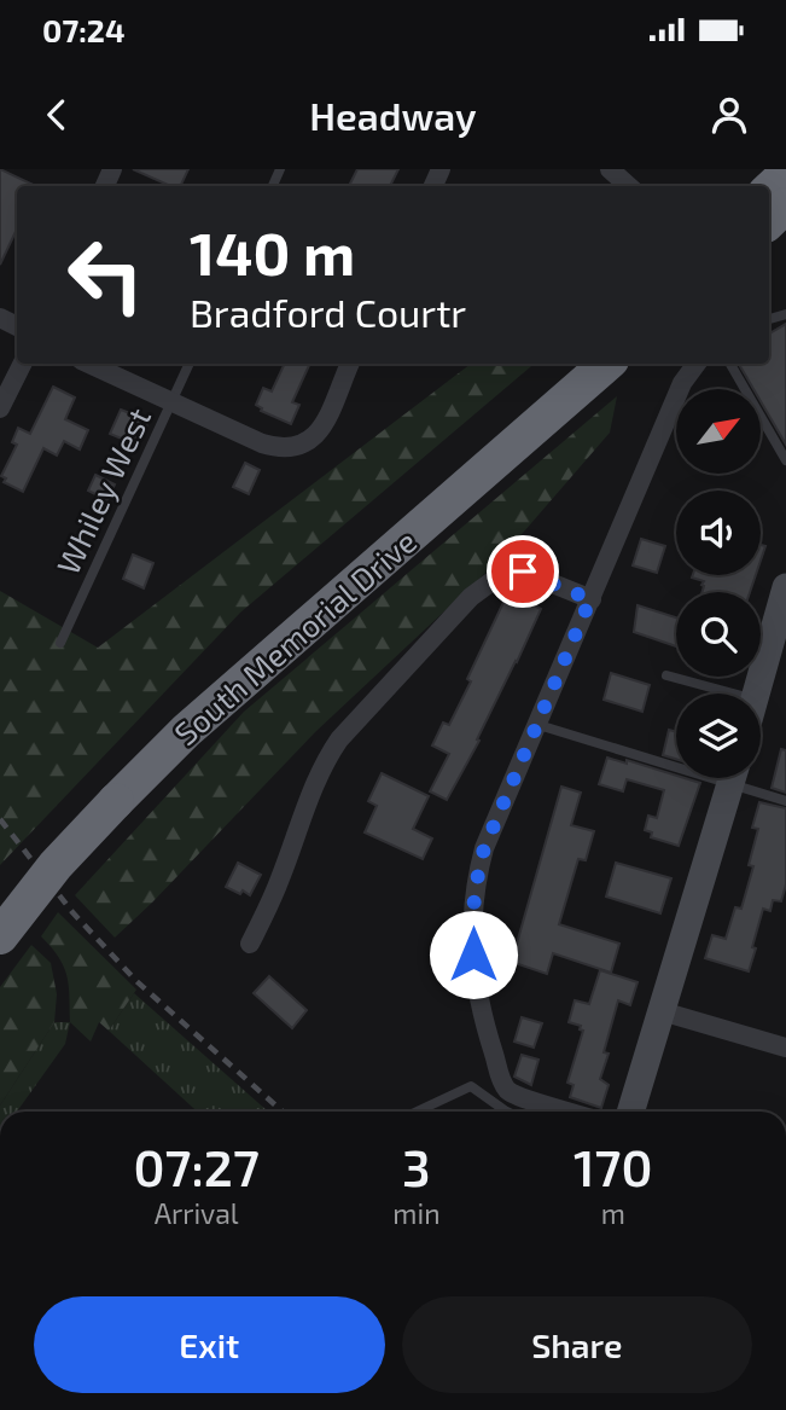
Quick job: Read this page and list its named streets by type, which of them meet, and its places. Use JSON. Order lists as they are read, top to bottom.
{
  "streets": {
    "highway": ["South Memorial Drive"],
    "lane": ["Whiley West"]
  },
  "north": "top right",
  "page": {
    "status": "07:24",
    "header": "Headway",
    "turn": ["140 m", "Bradford Courtr"],
    "eta": [
      "07:27",
      "Arrival",
      "3",
      "min",
      "170",
      "m"
    ],
    "buttons": ["Exit", "Share"]
  }
}
